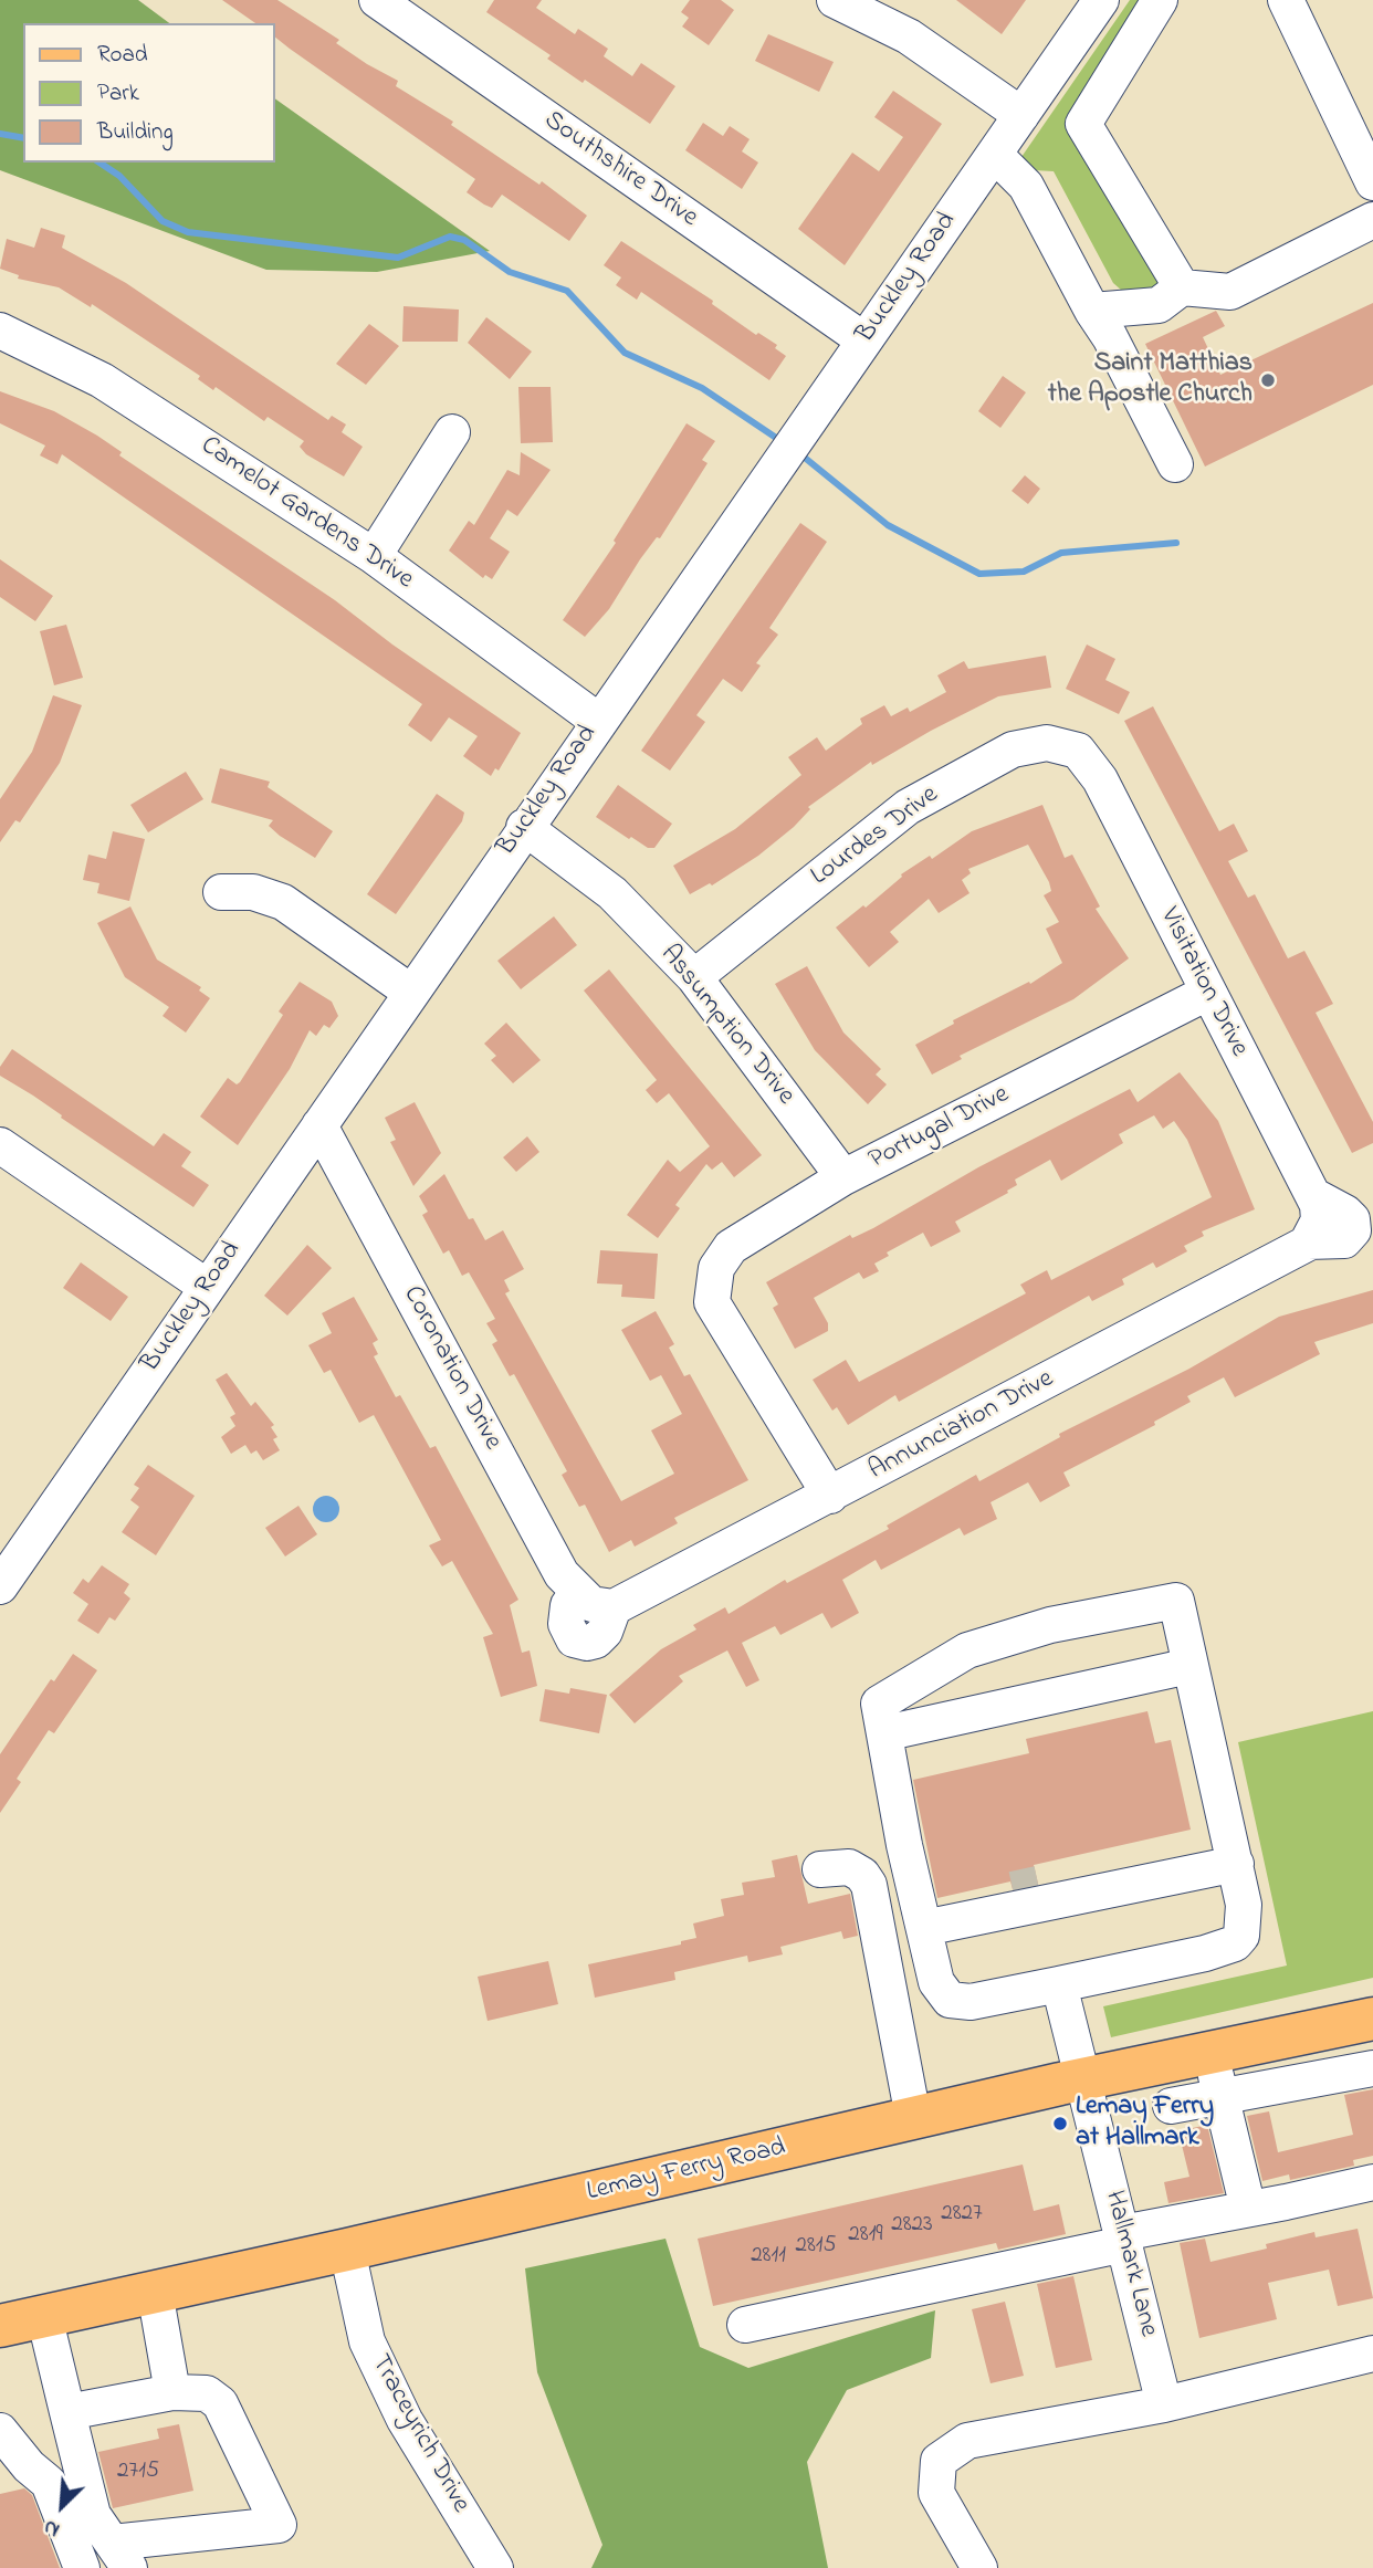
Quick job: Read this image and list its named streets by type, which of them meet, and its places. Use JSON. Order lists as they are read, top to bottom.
{
  "streets": {
    "main road": ["Lemay Ferry Road"],
    "street": [
      "Southshire Drive",
      "Buckley Road",
      "Camelot Gardens Drive",
      "Lourdes Drive",
      "Visitation Drive",
      "Assumption Drive",
      "Portugal Drive",
      "Coronation Drive",
      "Annunciation Drive",
      "Hallmark Lane",
      "Traceyrich Drive"
    ]
  },
  "crossings": [
    ["Southshire Drive", "Buckley Road"],
    ["Buckley Road", "Camelot Gardens Drive"],
    ["Buckley Road", "Assumption Drive"],
    ["Buckley Road", "Coronation Drive"],
    ["Lourdes Drive", "Visitation Drive"],
    ["Lourdes Drive", "Assumption Drive"],
    ["Visitation Drive", "Portugal Drive"],
    ["Visitation Drive", "Annunciation Drive"],
    ["Assumption Drive", "Portugal Drive"],
    ["Portugal Drive", "Annunciation Drive"],
    ["Coronation Drive", "Annunciation Drive"],
    ["Lemay Ferry Road", "Hallmark Lane"],
    ["Lemay Ferry Road", "Traceyrich Drive"]
  ],
  "places": ["Saint Matthias the Apostle Church", "Lemay Ferry at Hallmark"],
  "house_numbers": [
    "2827",
    "2823",
    "2819",
    "2815",
    "2811",
    "2715"
  ],
  "legend": ["Road", "Park", "Building"],
  "north": "bottom left"
}
